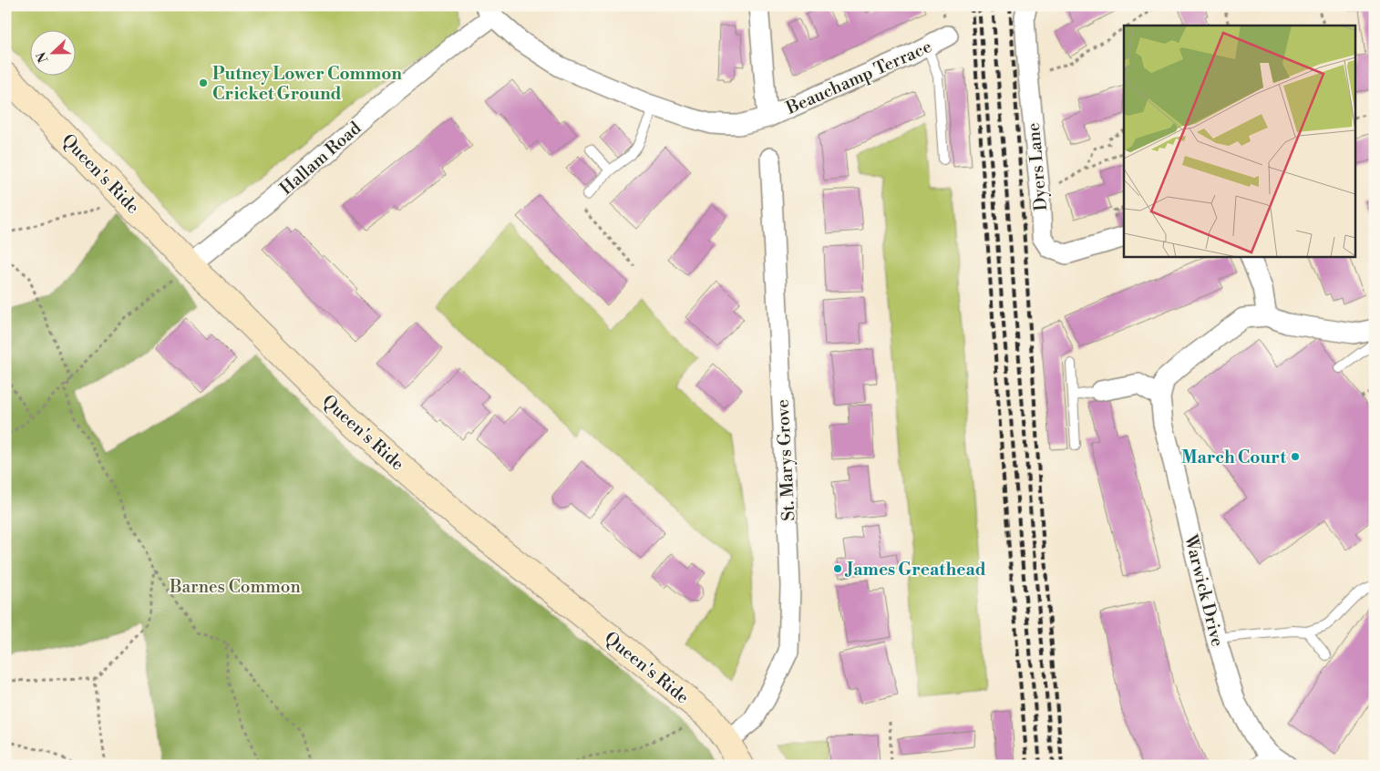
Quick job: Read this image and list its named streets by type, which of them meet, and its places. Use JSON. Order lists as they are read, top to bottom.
{
  "streets": {
    "main road": ["Queen's Ride"],
    "street": [
      "Beauchamp Terrace",
      "Hallam Road",
      "Dyers Lane",
      "St. Marys Grove",
      "Warwick Drive"
    ]
  },
  "crossings": [
    ["Beauchamp Terrace", "Hallam Road"],
    ["Hallam Road", "Queen's Ride"],
    ["Queen's Ride", "St. Marys Grove"]
  ],
  "parks": ["Barnes Common"],
  "places": ["Putney Lower Common Cricket Ground", "March Court", "James Greathead"],
  "north": "left"
}
